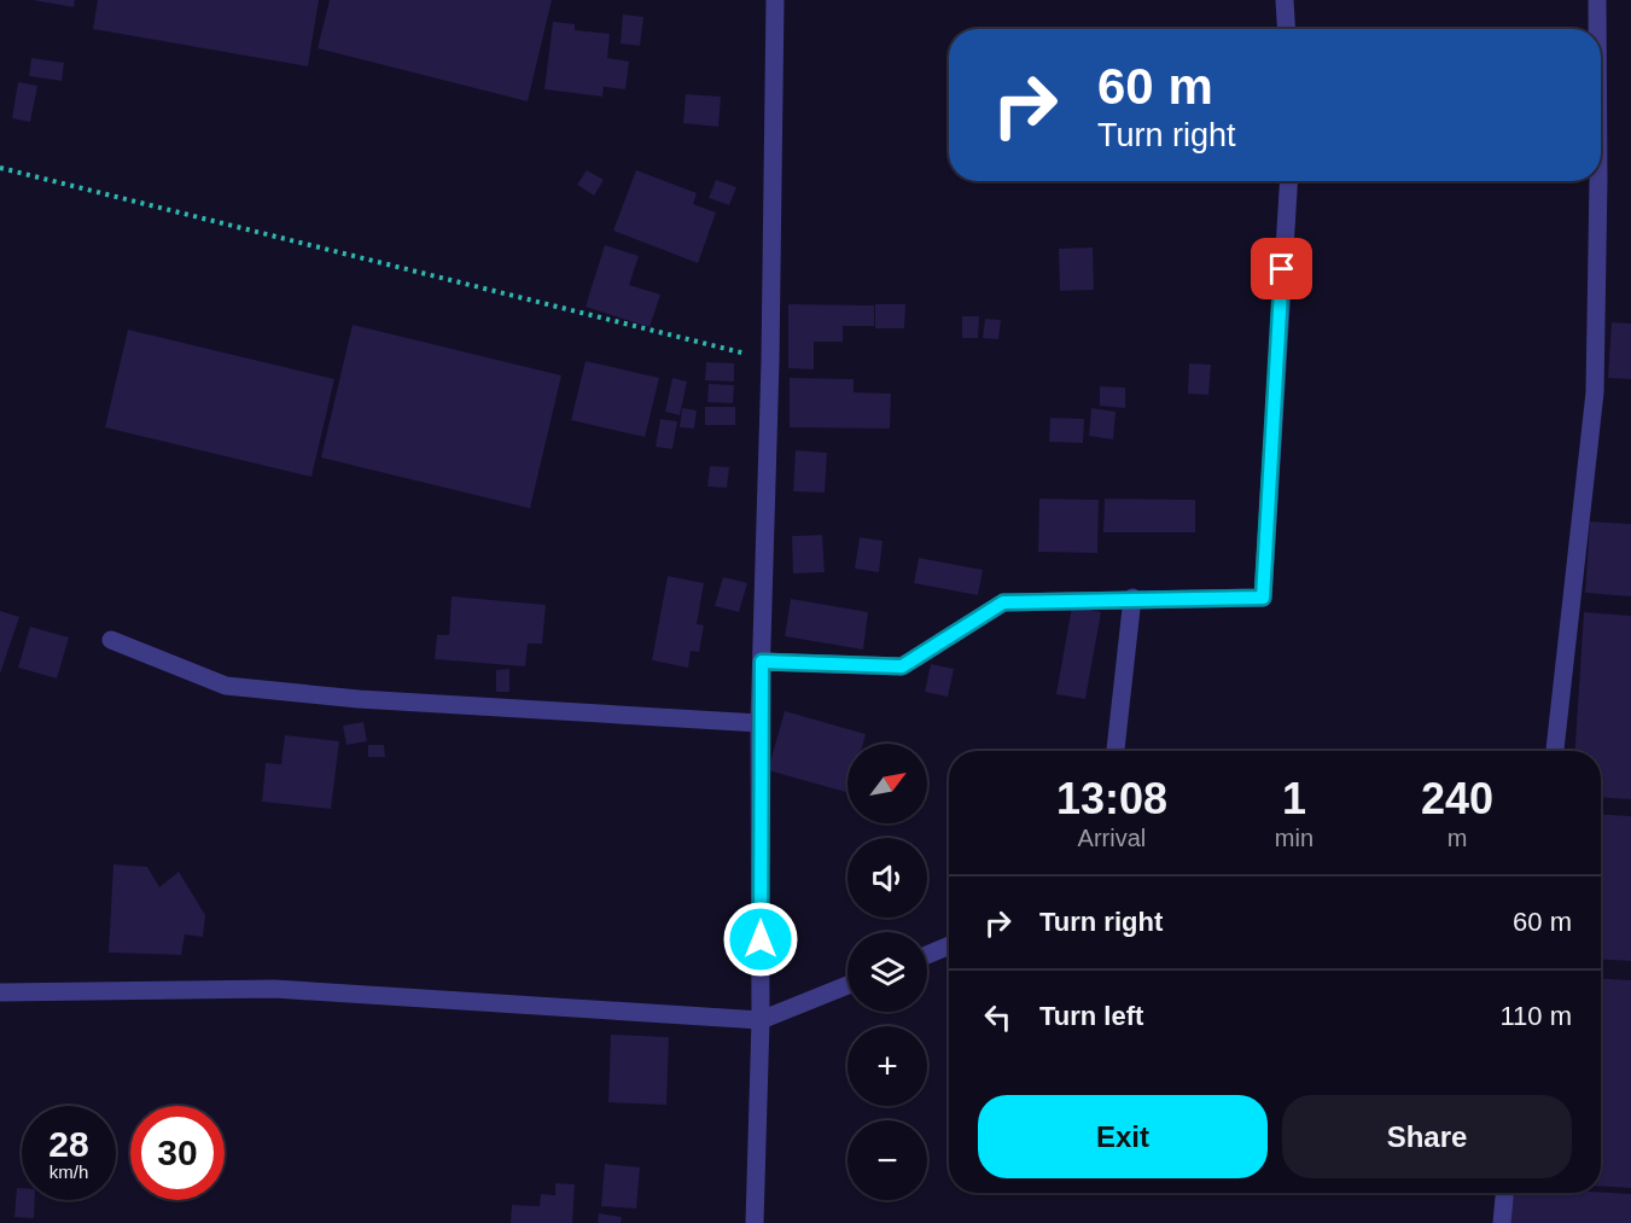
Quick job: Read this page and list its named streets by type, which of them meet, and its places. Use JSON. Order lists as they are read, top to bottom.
{
  "north": "top right",
  "page": {
    "turn": ["60 m", "Turn right"],
    "map_buttons": ["+", "−"],
    "eta": [
      "13:08",
      "Arrival",
      "1",
      "min",
      "240",
      "m"
    ],
    "list": [
      {
        "name": "Turn right",
        "value": "60 m"
      },
      {
        "name": "Turn left",
        "value": "110 m"
      }
    ],
    "buttons": ["Exit", "Share"],
    "speed": "28 km/h",
    "limit": "30"
  }
}
